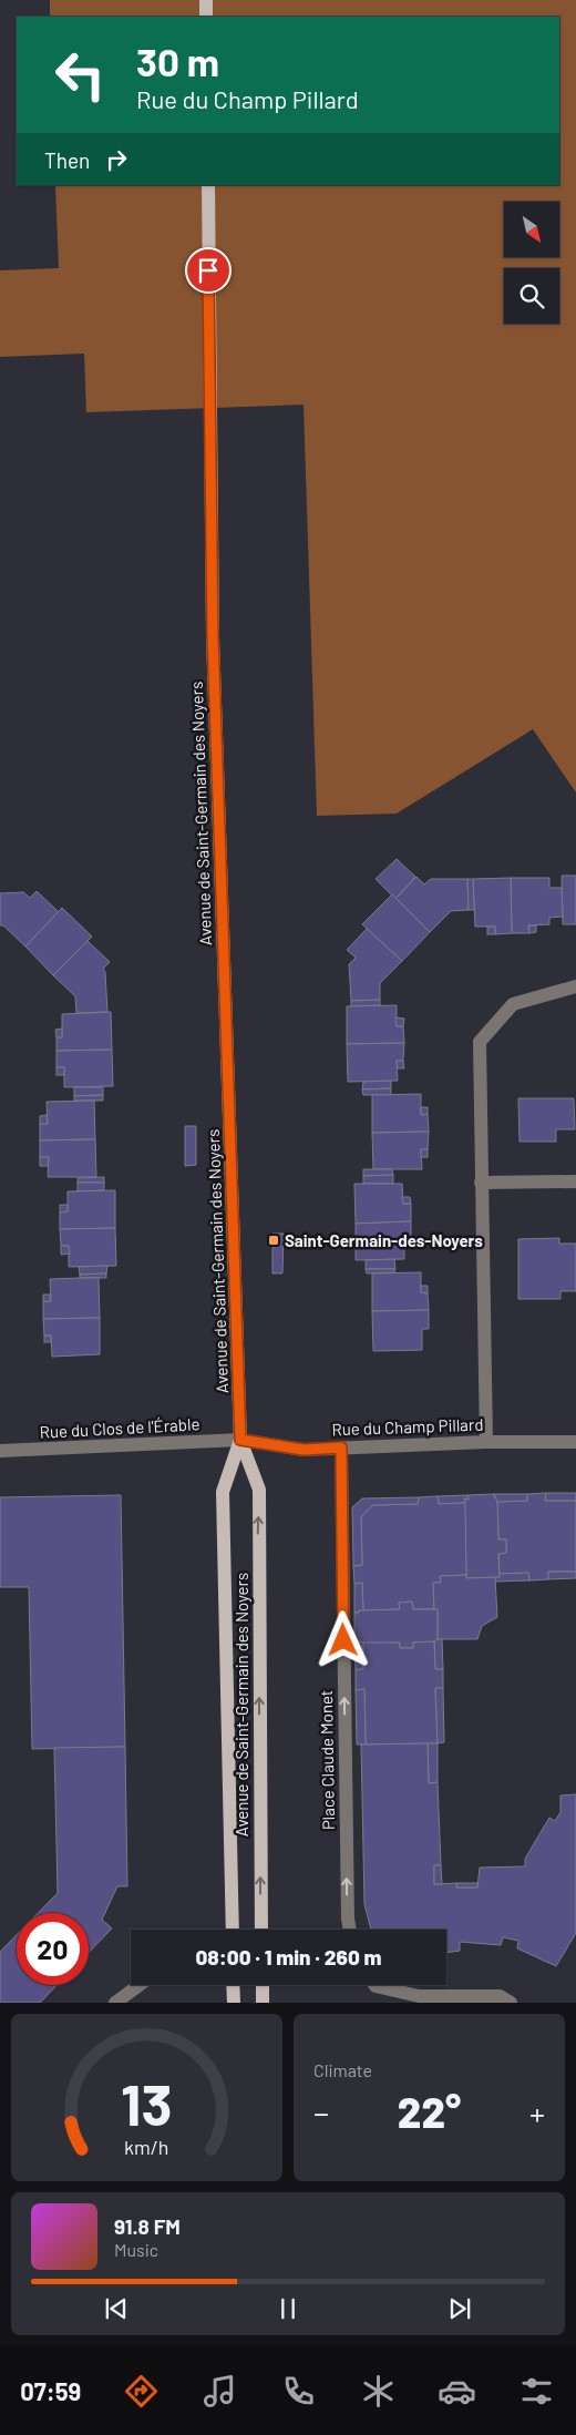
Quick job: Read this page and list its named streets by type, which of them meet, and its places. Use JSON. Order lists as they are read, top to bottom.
{
  "streets": {
    "main road": ["Avenue de Saint-Germain des Noyers"],
    "street": ["Rue du Champ Pillard", "Rue du Clos de l'Érable", "Place Claude Monet"]
  },
  "crossings": [
    ["Avenue de Saint-Germain des Noyers", "Rue du Champ Pillard"],
    ["Avenue de Saint-Germain des Noyers", "Rue du Clos de l'Érable"],
    ["Rue du Champ Pillard", "Rue du Clos de l'Érable"],
    ["Rue du Champ Pillard", "Place Claude Monet"]
  ],
  "one_way": ["Place Claude Monet"],
  "places": {
    "transit": ["Saint-Germain-des-Noyers"]
  },
  "north": "bottom right",
  "page": {
    "turn": ["30 m", "Rue du Champ Pillard"],
    "then": "Then",
    "limit": "20",
    "trip": "08:00 · 1 min · 260 m",
    "tile": "Climate",
    "heat": ["−", "22°", "+"],
    "song": ["91.8 FM", "Music"],
    "tabs": "07:59",
    "gauge": ["13", "km/h"]
  }
}
